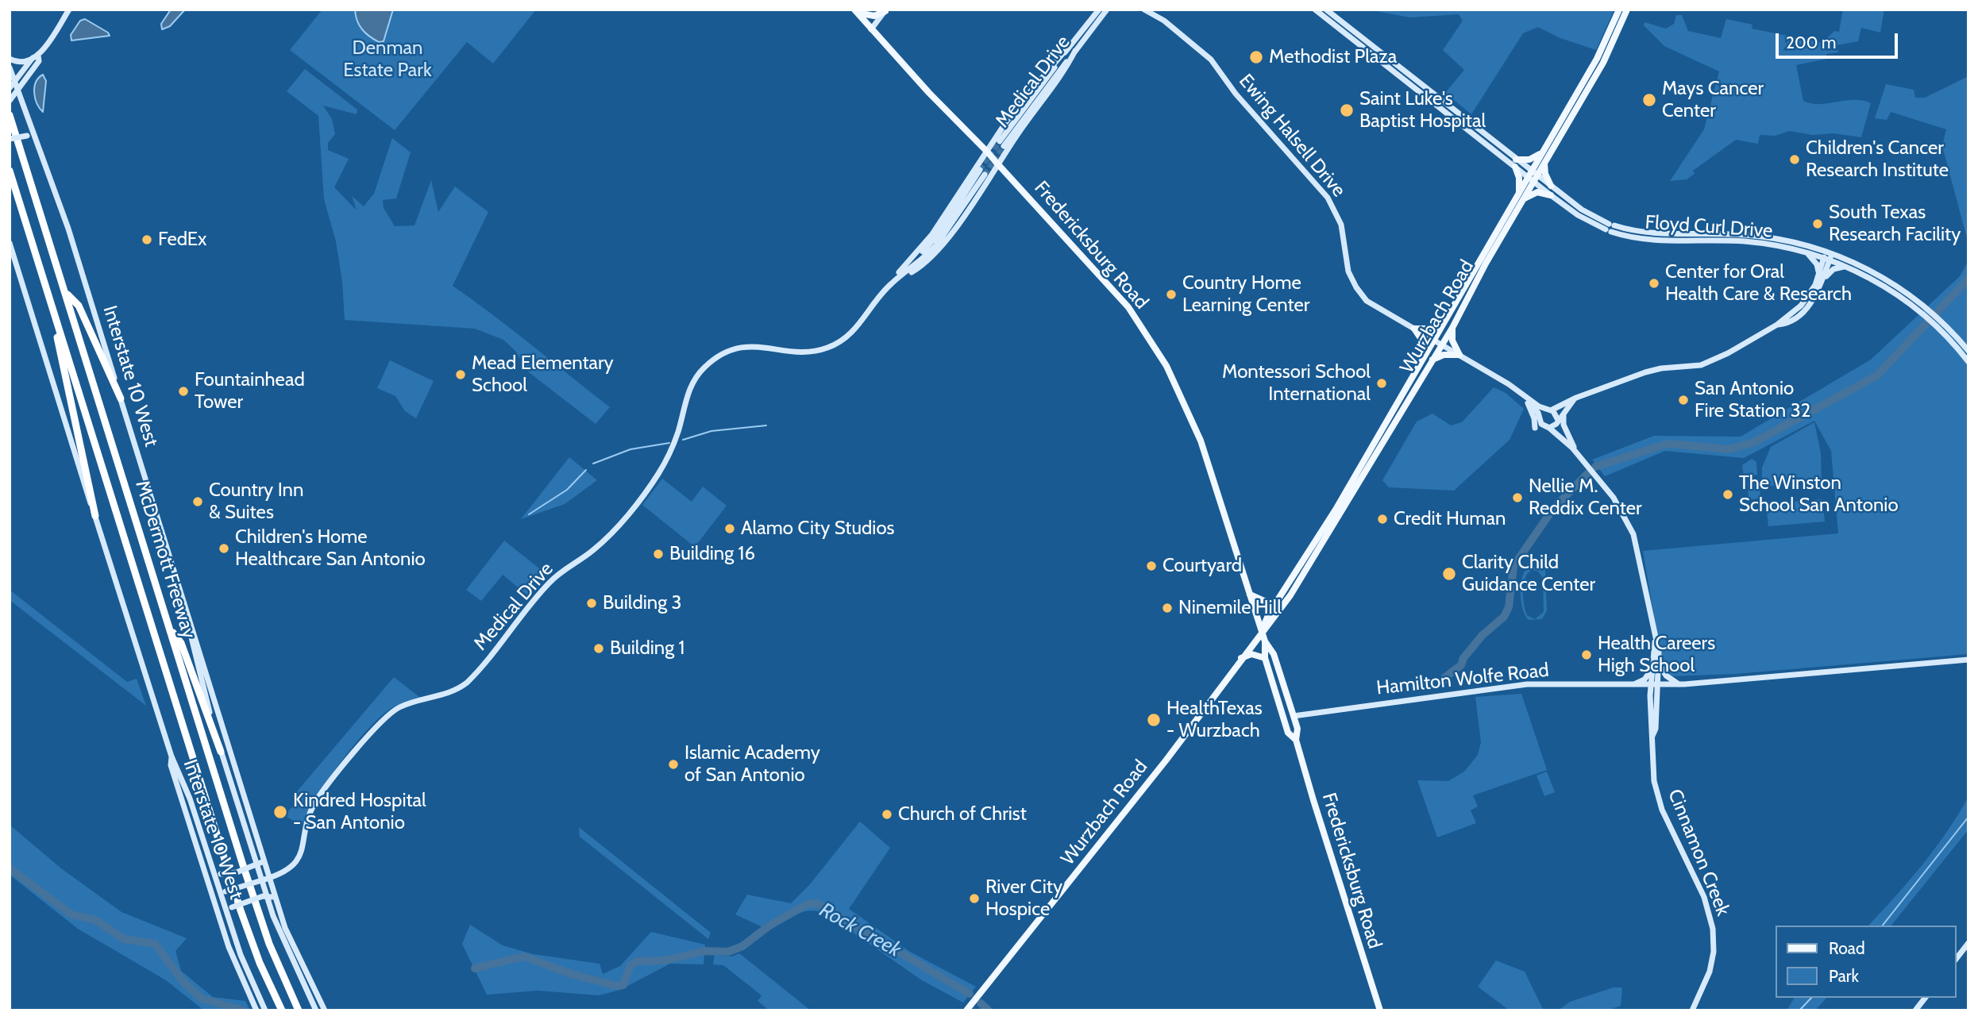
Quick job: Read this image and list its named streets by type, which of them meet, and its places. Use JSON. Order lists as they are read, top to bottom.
{
  "streets": {
    "highway": ["McDermott Freeway"],
    "main road": ["Fredericksburg Road", "Wurzbach Road"],
    "street": [
      "Medical Drive",
      "Ewing Halsell Drive",
      "Floyd Curl Drive",
      "Interstate 10 West",
      "Hamilton Wolfe Road",
      "Cinnamon Creek"
    ]
  },
  "crossings": [
    ["Medical Drive", "Interstate 10 West"],
    ["Ewing Halsell Drive", "Wurzbach Road"],
    ["Ewing Halsell Drive", "Hamilton Wolfe Road"],
    ["Ewing Halsell Drive", "Cinnamon Creek"],
    ["Floyd Curl Drive", "Wurzbach Road"],
    ["Fredericksburg Road", "Wurzbach Road"],
    ["Fredericksburg Road", "Hamilton Wolfe Road"],
    ["Hamilton Wolfe Road", "Cinnamon Creek"]
  ],
  "water": ["Rock Creek"],
  "parks": ["Denman Estate Park"],
  "places": [
    "Methodist Plaza",
    "Mays Cancer Center",
    "Saint Luke's Baptist Hospital",
    "Children's Cancer Research Institute",
    "South Texas Research Facility",
    "FedEx",
    "Center for Oral Health Care & Research",
    "Country Home Learning Center",
    "Mead Elementary School",
    "Montessori School International",
    "Fountainhead Tower",
    "San Antonio Fire Station 32",
    "The Winston School San Antonio",
    "Nellie M. Reddix Center",
    "Country Inn & Suites",
    "Credit Human",
    "Alamo City Studios",
    "Children's Home Healthcare San Antonio",
    "Building 16",
    "Courtyard",
    "Clarity Child Guidance Center",
    "Building 3",
    "Ninemile Hill",
    "Building 1",
    "Health Careers High School",
    "HealthTexas - Wurzbach",
    "Islamic Academy of San Antonio",
    "Kindred Hospital - San Antonio",
    "Church of Christ",
    "River City Hospice"
  ],
  "legend": ["Road", "Park"],
  "scale_bar": "200 m"
}
